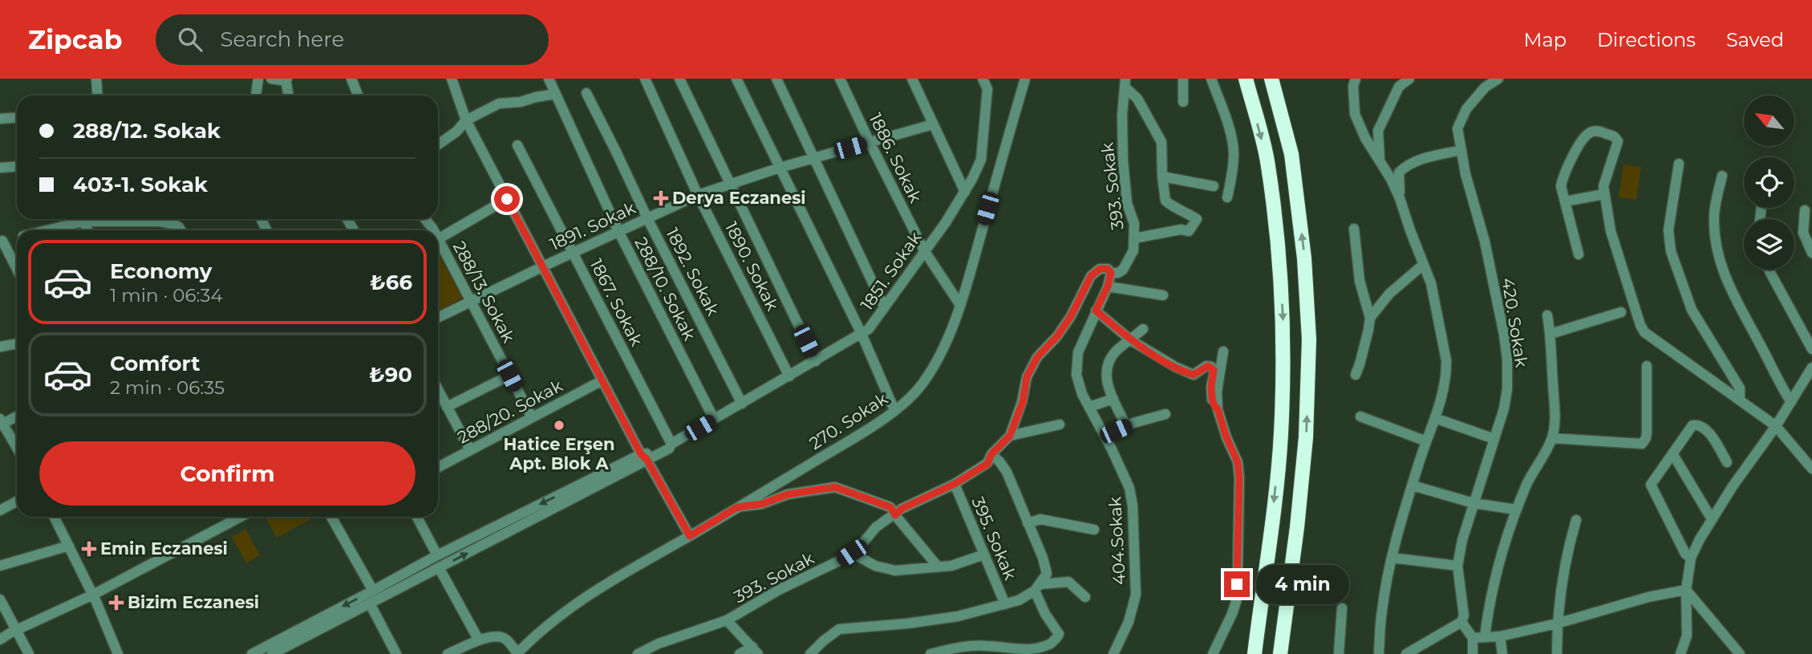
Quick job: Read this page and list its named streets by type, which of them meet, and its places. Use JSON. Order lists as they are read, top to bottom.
{
  "streets": {
    "street": [
      "1886. Sokak",
      "393. Sokak",
      "1891. Sokak",
      "1890. Sokak",
      "1851. Sokak",
      "1892. Sokak",
      "288/10. Sokak",
      "288/13. Sokak",
      "1867. Sokak",
      "420. Sokak",
      "288/20. Sokak",
      "270. Sokak",
      "395. Sokak",
      "404.Sokak"
    ]
  },
  "crossings": [
    ["1886. Sokak", "1891. Sokak"],
    ["1886. Sokak", "1851. Sokak"],
    ["1886. Sokak", "270. Sokak"],
    ["393. Sokak", "395. Sokak"],
    ["393. Sokak", "404.Sokak"],
    ["1891. Sokak", "1890. Sokak"],
    ["1891. Sokak", "1892. Sokak"],
    ["1891. Sokak", "288/10. Sokak"],
    ["1891. Sokak", "288/13. Sokak"],
    ["1891. Sokak", "1867. Sokak"],
    ["1890. Sokak", "1851. Sokak"],
    ["1851. Sokak", "1892. Sokak"],
    ["1851. Sokak", "288/10. Sokak"],
    ["1851. Sokak", "1867. Sokak"],
    ["288/13. Sokak", "288/20. Sokak"]
  ],
  "places": {
    "health": ["Derya Eczanesi", "Emin Eczanesi", "Bizim Eczanesi"],
    "other": ["Hatice Erşen Apt. Blok A"]
  },
  "north": "top left",
  "page": {
    "header": "Zipcab",
    "search": "Search here",
    "nav": ["Map", "Directions", "Saved"],
    "banner": ["288/12. Sokak", "403-1. Sokak"],
    "list": [
      {
        "name": "Economy",
        "note": "1 min · 06:34",
        "value": "₺66"
      },
      {
        "name": "Comfort",
        "note": "2 min · 06:35",
        "value": "₺90"
      }
    ],
    "buttons": "Confirm",
    "bubble": "4 min"
  }
}
